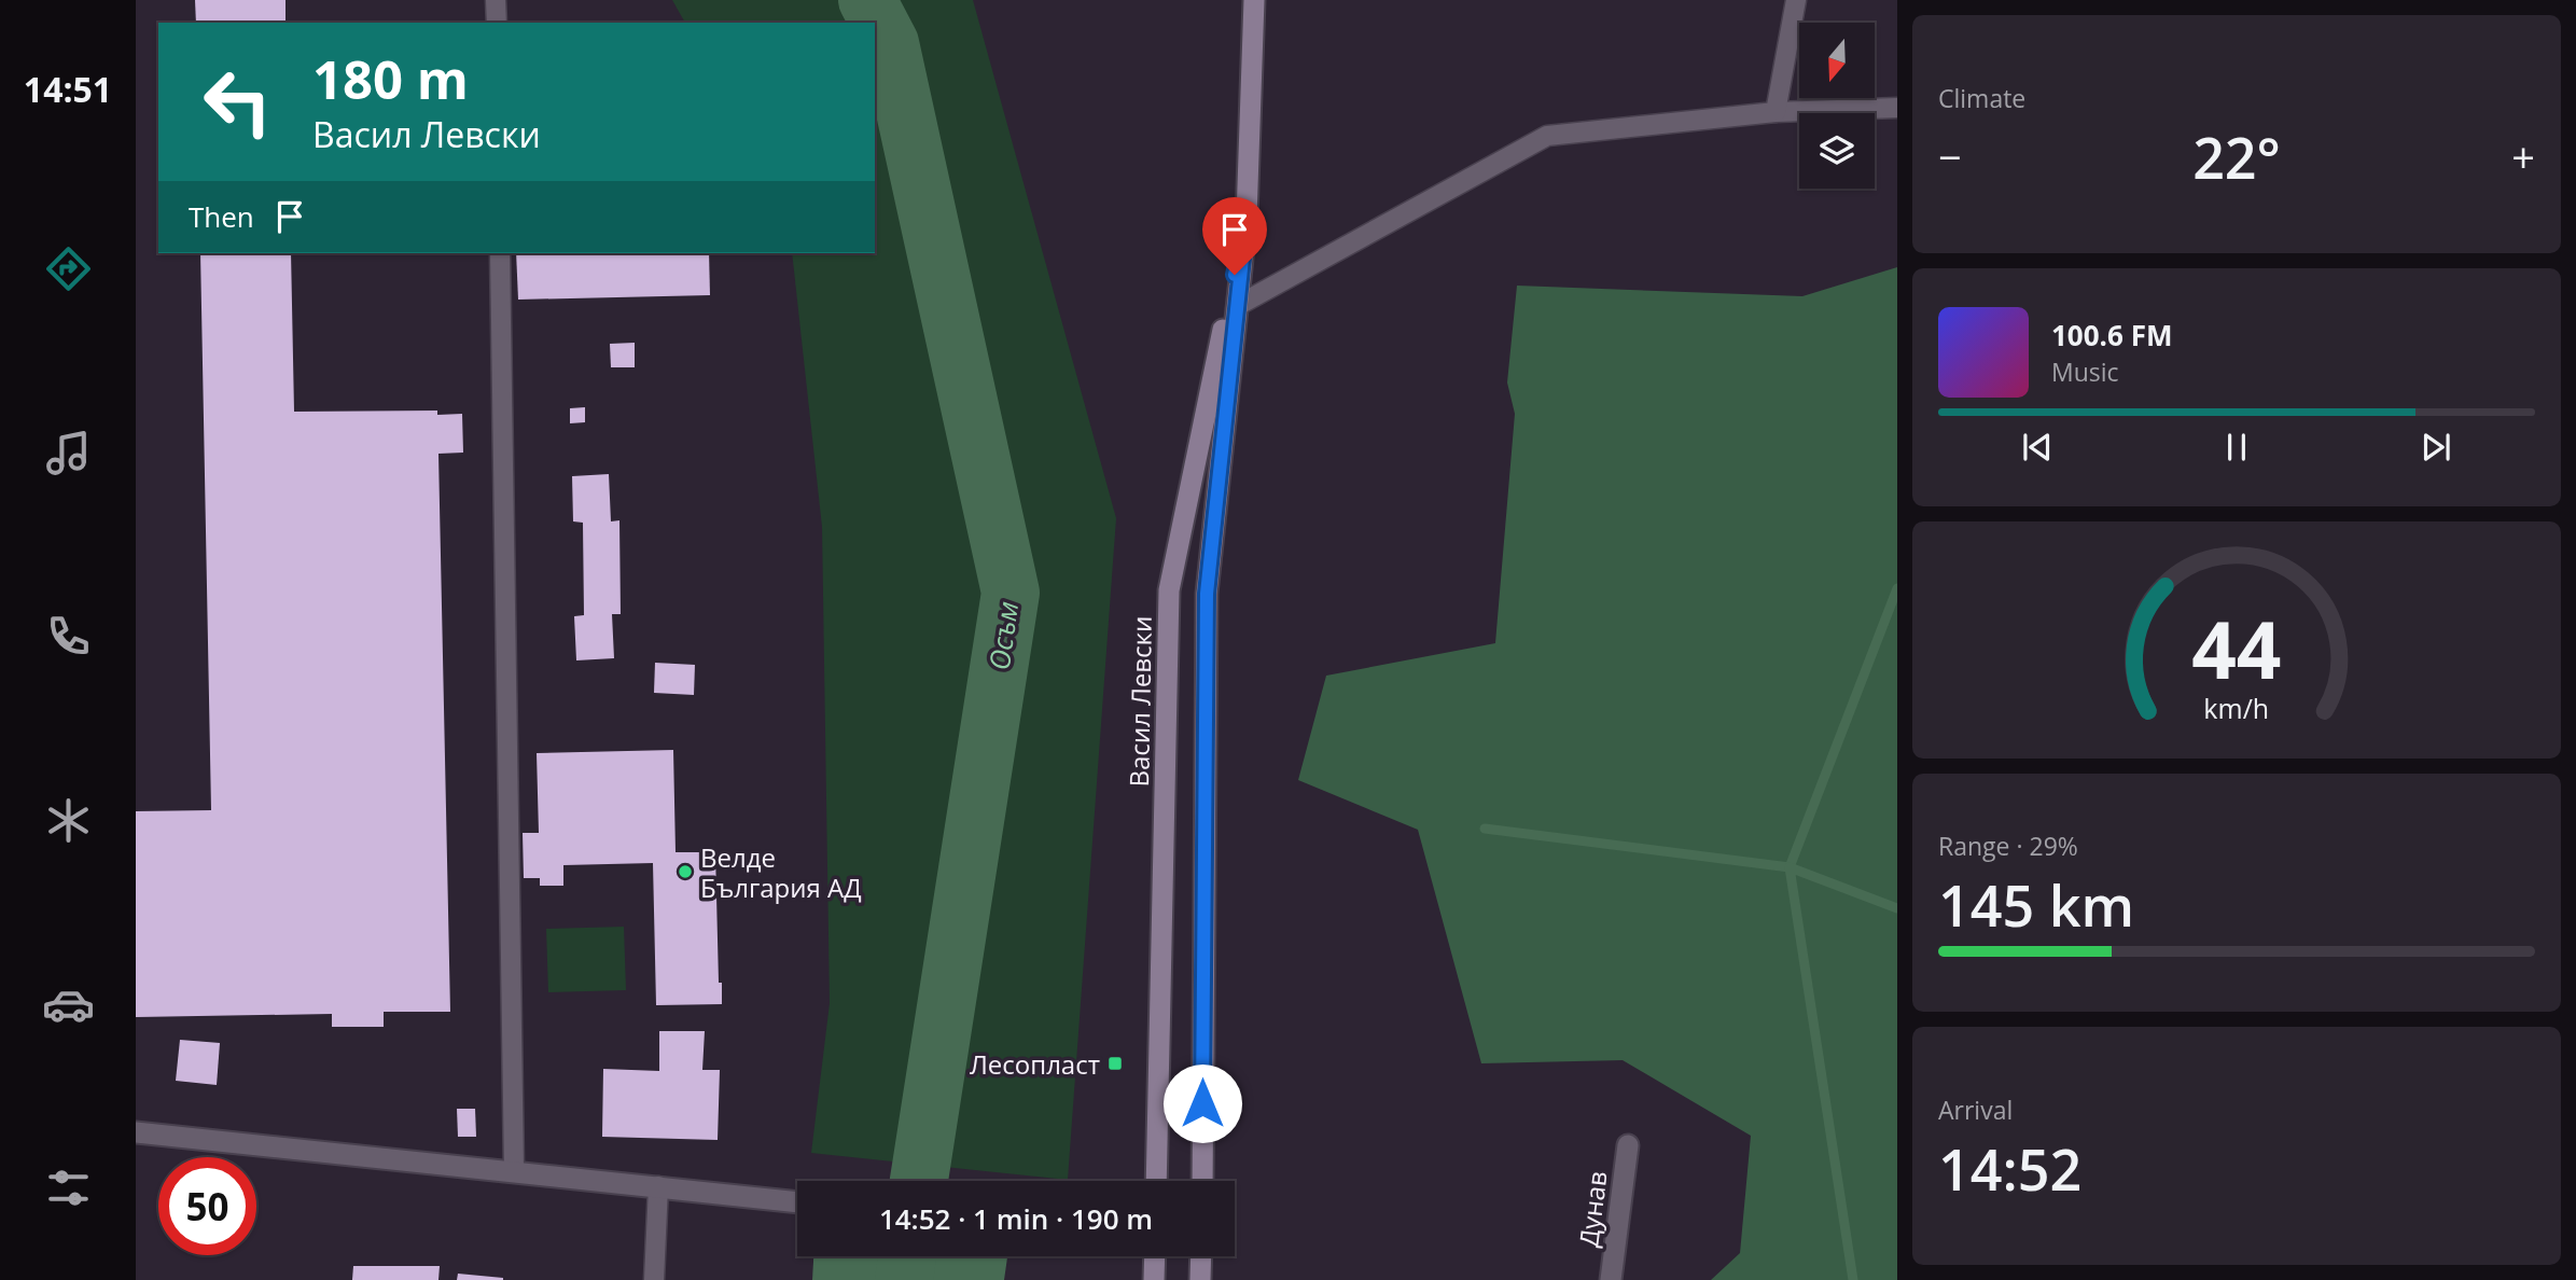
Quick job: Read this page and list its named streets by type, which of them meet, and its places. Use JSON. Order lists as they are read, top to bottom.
{
  "streets": {
    "main road": ["Васил Левски"],
    "street": ["Дунав"]
  },
  "water": ["Осъм"],
  "places": {
    "other": ["Велде България АД"],
    "transit": ["Лесопласт"]
  },
  "north": "bottom",
  "page": {
    "tabs": "14:51",
    "tile": [
      "Climate",
      ["Range · 29%", "145 km"],
      ["Arrival", "14:52"]
    ],
    "turn": ["180 m", "Васил Левски"],
    "heat": ["−", "22°", "+"],
    "then": "Then",
    "song": ["100.6 FM", "Music"],
    "limit": "50",
    "trip": "14:52 · 1 min · 190 m",
    "gauge": ["44", "km/h"]
  }
}
